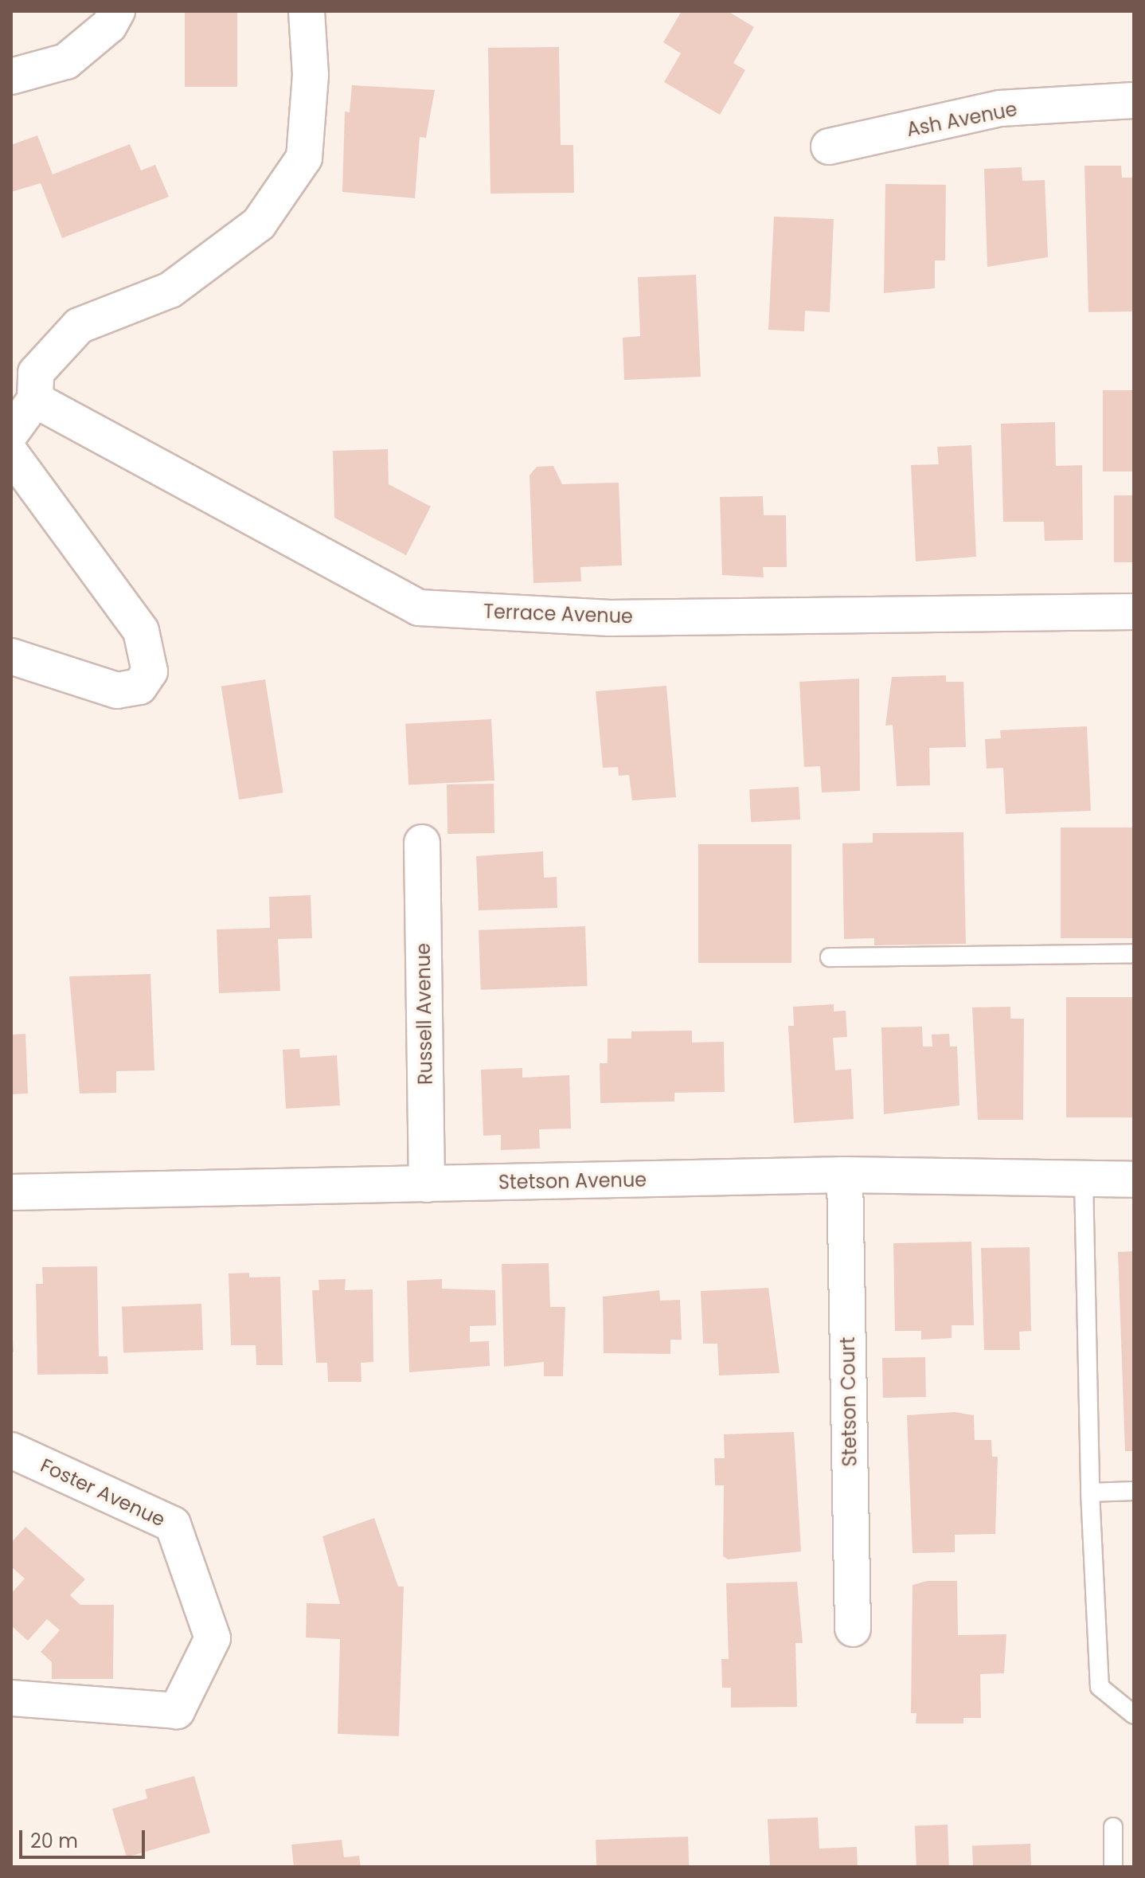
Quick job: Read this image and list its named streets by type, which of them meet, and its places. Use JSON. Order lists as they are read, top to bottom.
{
  "streets": {
    "street": [
      "Ash Avenue",
      "Terrace Avenue",
      "Russell Avenue",
      "Stetson Avenue",
      "Stetson Court",
      "Foster Avenue"
    ]
  },
  "crossings": [
    ["Russell Avenue", "Stetson Avenue"],
    ["Stetson Avenue", "Stetson Court"]
  ],
  "scale_bar": "20 m"
}
